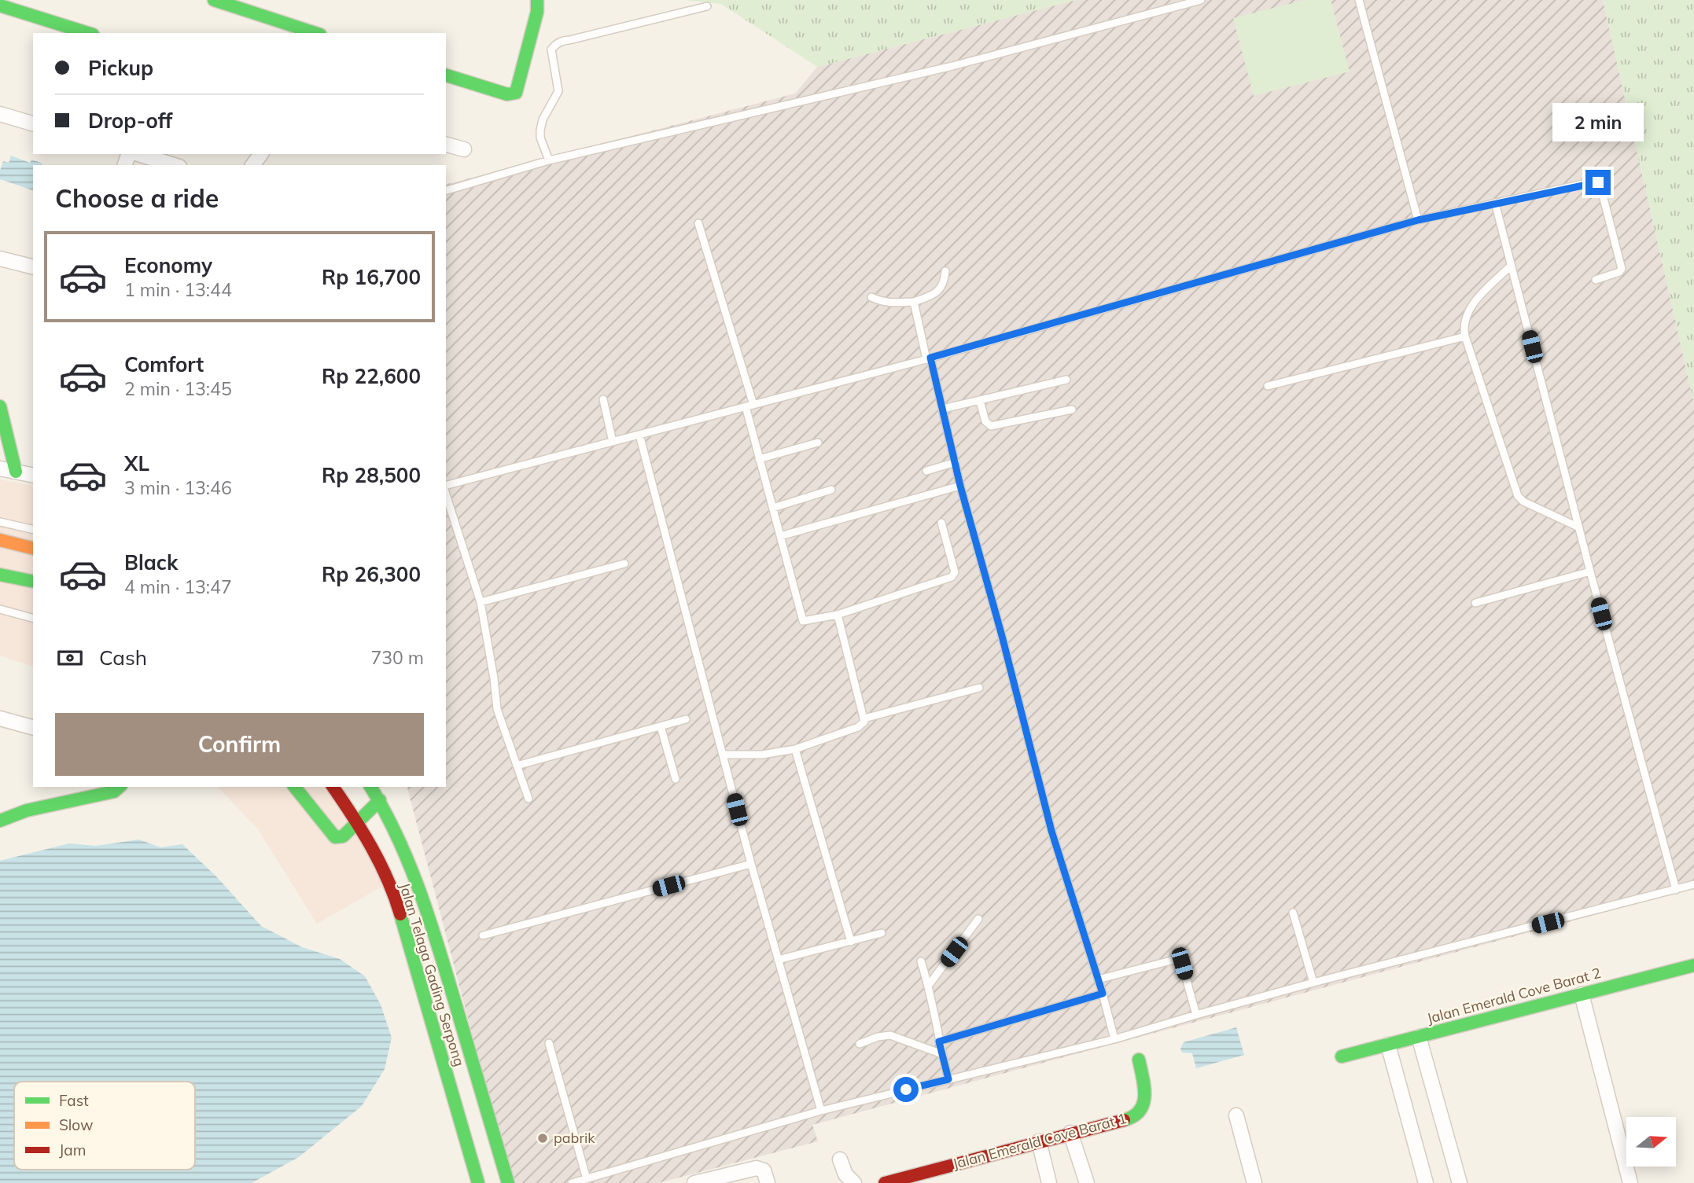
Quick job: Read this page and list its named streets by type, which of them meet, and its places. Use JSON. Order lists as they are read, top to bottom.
{
  "streets": {
    "street": ["Jalan Telaga Gading Serpong", "Jalan Emerald Cove Barat 2", "Jalan Emerald Cove Barat 1"]
  },
  "places": ["pabrik"],
  "legend": ["Fast", "Slow", "Jam"],
  "north": "right",
  "page": {
    "banner": ["Pickup", "Drop-off"],
    "bubble": "2 min",
    "heading": "Choose a ride",
    "list": [
      {
        "name": "Economy",
        "note": "1 min · 13:44",
        "value": "Rp 16,700"
      },
      {
        "name": "Comfort",
        "note": "2 min · 13:45",
        "value": "Rp 22,600"
      },
      {
        "name": "XL",
        "note": "3 min · 13:46",
        "value": "Rp 28,500"
      },
      {
        "name": "Black",
        "note": "4 min · 13:47",
        "value": "Rp 26,300"
      }
    ],
    "pay": ["Cash", "730 m"],
    "buttons": "Confirm"
  }
}
